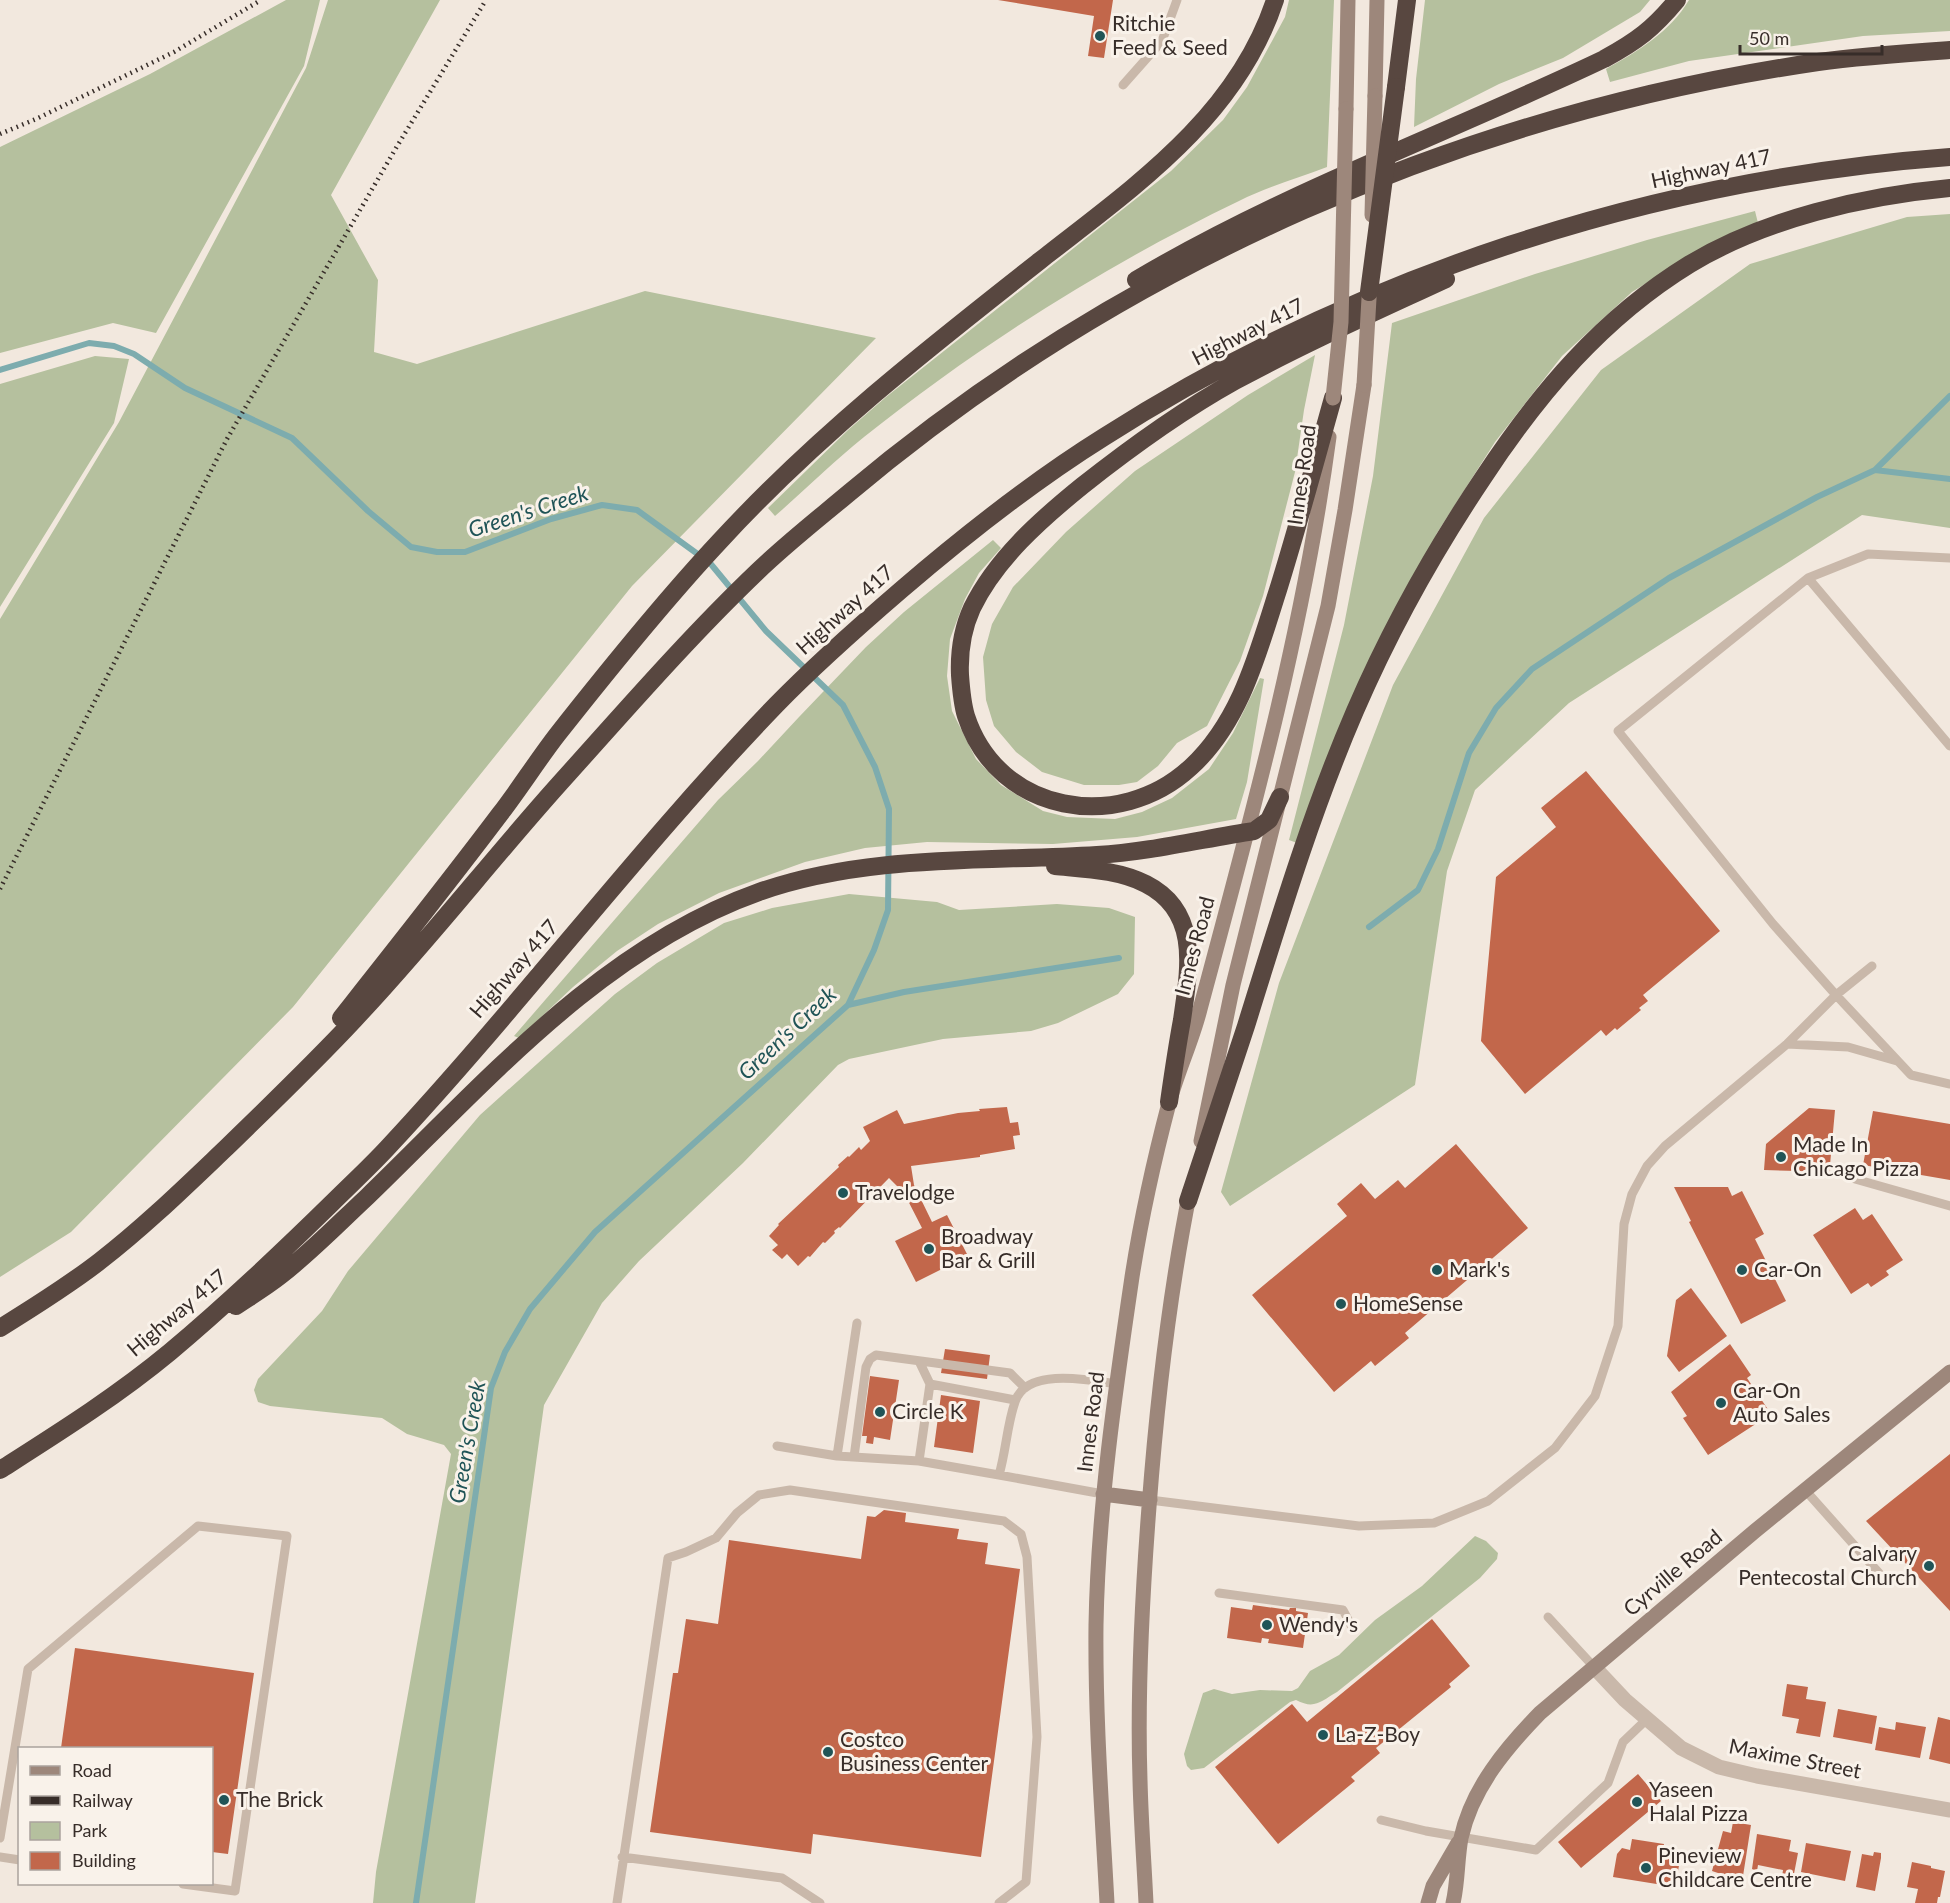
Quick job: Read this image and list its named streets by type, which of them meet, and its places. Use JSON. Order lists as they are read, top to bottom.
{
  "streets": {
    "highway": ["Highway 417"],
    "main road": ["Innes Road", "Cyrville Road"],
    "street": ["Maxime Street"]
  },
  "crossings": [
    ["Cyrville Road", "Maxime Street"]
  ],
  "water": ["Green's Creek"],
  "places": [
    "Ritchie Feed & Seed",
    "Made In Chicago Pizza",
    "Travelodge",
    "Broadway Bar & Grill",
    "Mark's",
    "Car-On",
    "HomeSense",
    "Car-On Auto Sales",
    "Circle K",
    "Calvary Pentecostal Church",
    "Wendy's",
    "La-Z-Boy",
    "Costco Business Center",
    "The Brick",
    "Yaseen Halal Pizza",
    "Pineview Childcare Centre"
  ],
  "legend": [
    "Road",
    "Railway",
    "Park",
    "Building"
  ],
  "scale_bar": "50 m"
}
